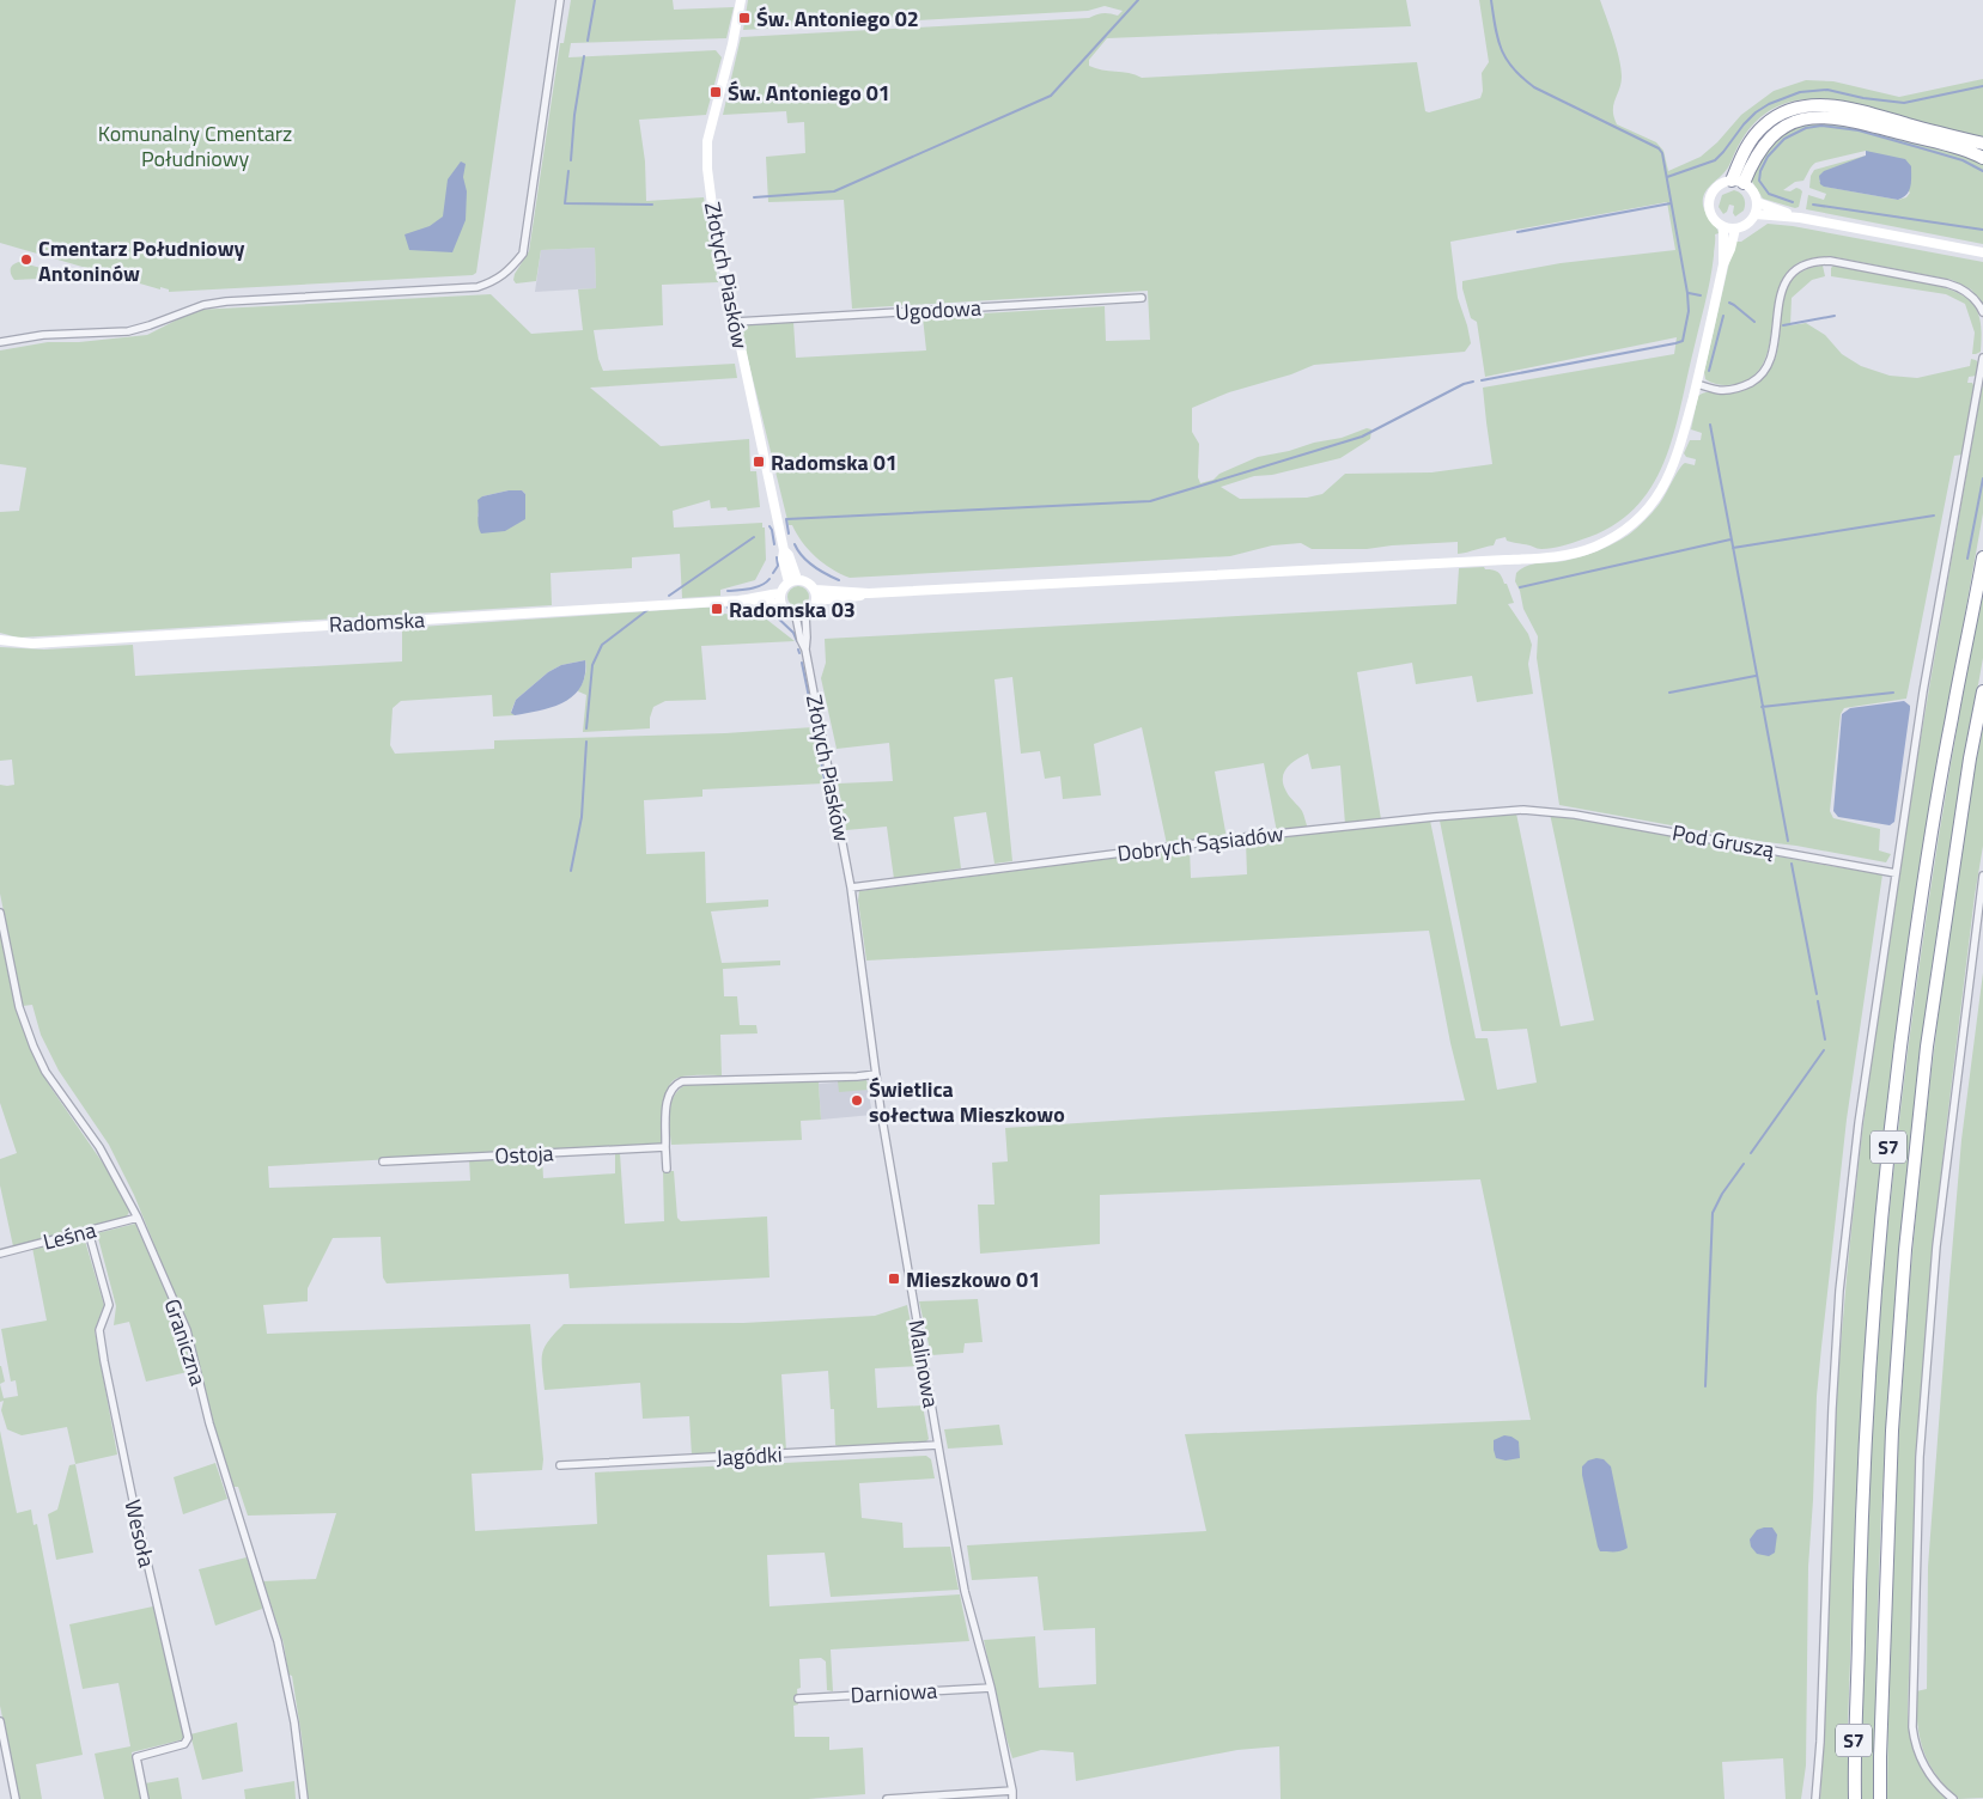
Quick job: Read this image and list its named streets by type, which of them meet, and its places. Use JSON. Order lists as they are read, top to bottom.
{
  "streets": {
    "highway": ["S7"],
    "street": [
      "Złotych Piasków",
      "Ugodowa",
      "Radomska",
      "Pod Gruszą",
      "Dobrych Sąsiadów",
      "Ostoja",
      "Leśna",
      "Graniczna",
      "Malinowa",
      "Jagódki",
      "Wesoła",
      "Darniowa"
    ]
  },
  "crossings": [
    ["Złotych Piasków", "Ugodowa"],
    ["Złotych Piasków", "Radomska"],
    ["Złotych Piasków", "Dobrych Sąsiadów"],
    ["Złotych Piasków", "Malinowa"],
    ["Pod Gruszą", "Dobrych Sąsiadów"],
    ["Dobrych Sąsiadów", "Malinowa"],
    ["Leśna", "Graniczna"],
    ["Leśna", "Wesoła"],
    ["Malinowa", "Jagódki"],
    ["Malinowa", "Darniowa"]
  ],
  "parks": ["Komunalny Cmentarz Południowy"],
  "places": {
    "transit": [
      "Św. Antoniego 02",
      "Św. Antoniego 01",
      "Radomska 01",
      "Radomska 03",
      "Mieszkowo 01"
    ],
    "other": ["Cmentarz Południowy Antoninów", "Świetlica sołectwa Mieszkowo"]
  }
}
